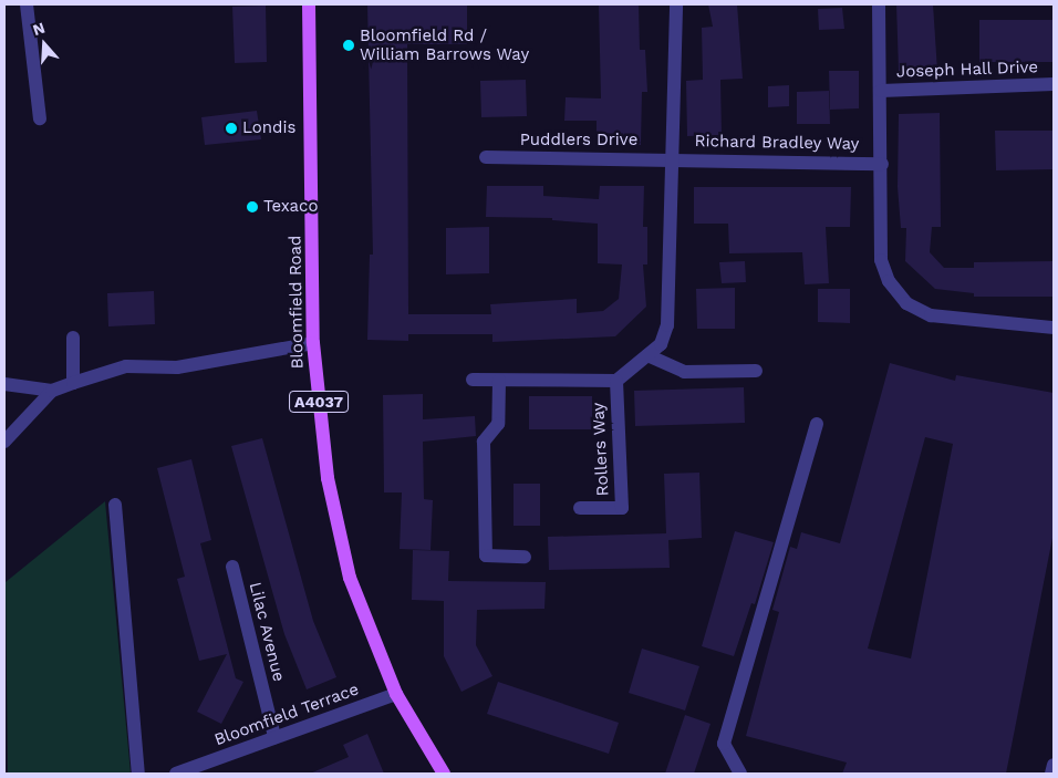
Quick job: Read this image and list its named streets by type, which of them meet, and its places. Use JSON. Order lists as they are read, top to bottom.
{
  "streets": {
    "main road": ["Bloomfield Road", "A4037"],
    "street": [
      "Joseph Hall Drive",
      "Puddlers Drive",
      "Richard Bradley Way",
      "Rollers Way",
      "Lilac Avenue",
      "Bloomfield Terrace"
    ]
  },
  "crossings": [
    ["Joseph Hall Drive", "Richard Bradley Way"],
    ["Puddlers Drive", "Richard Bradley Way"],
    ["Bloomfield Road", "Bloomfield Terrace"],
    ["Lilac Avenue", "Bloomfield Terrace"]
  ],
  "places": ["Bloomfield Rd / William Barrows Way", "Londis", "Texaco"],
  "north": "top"
}
